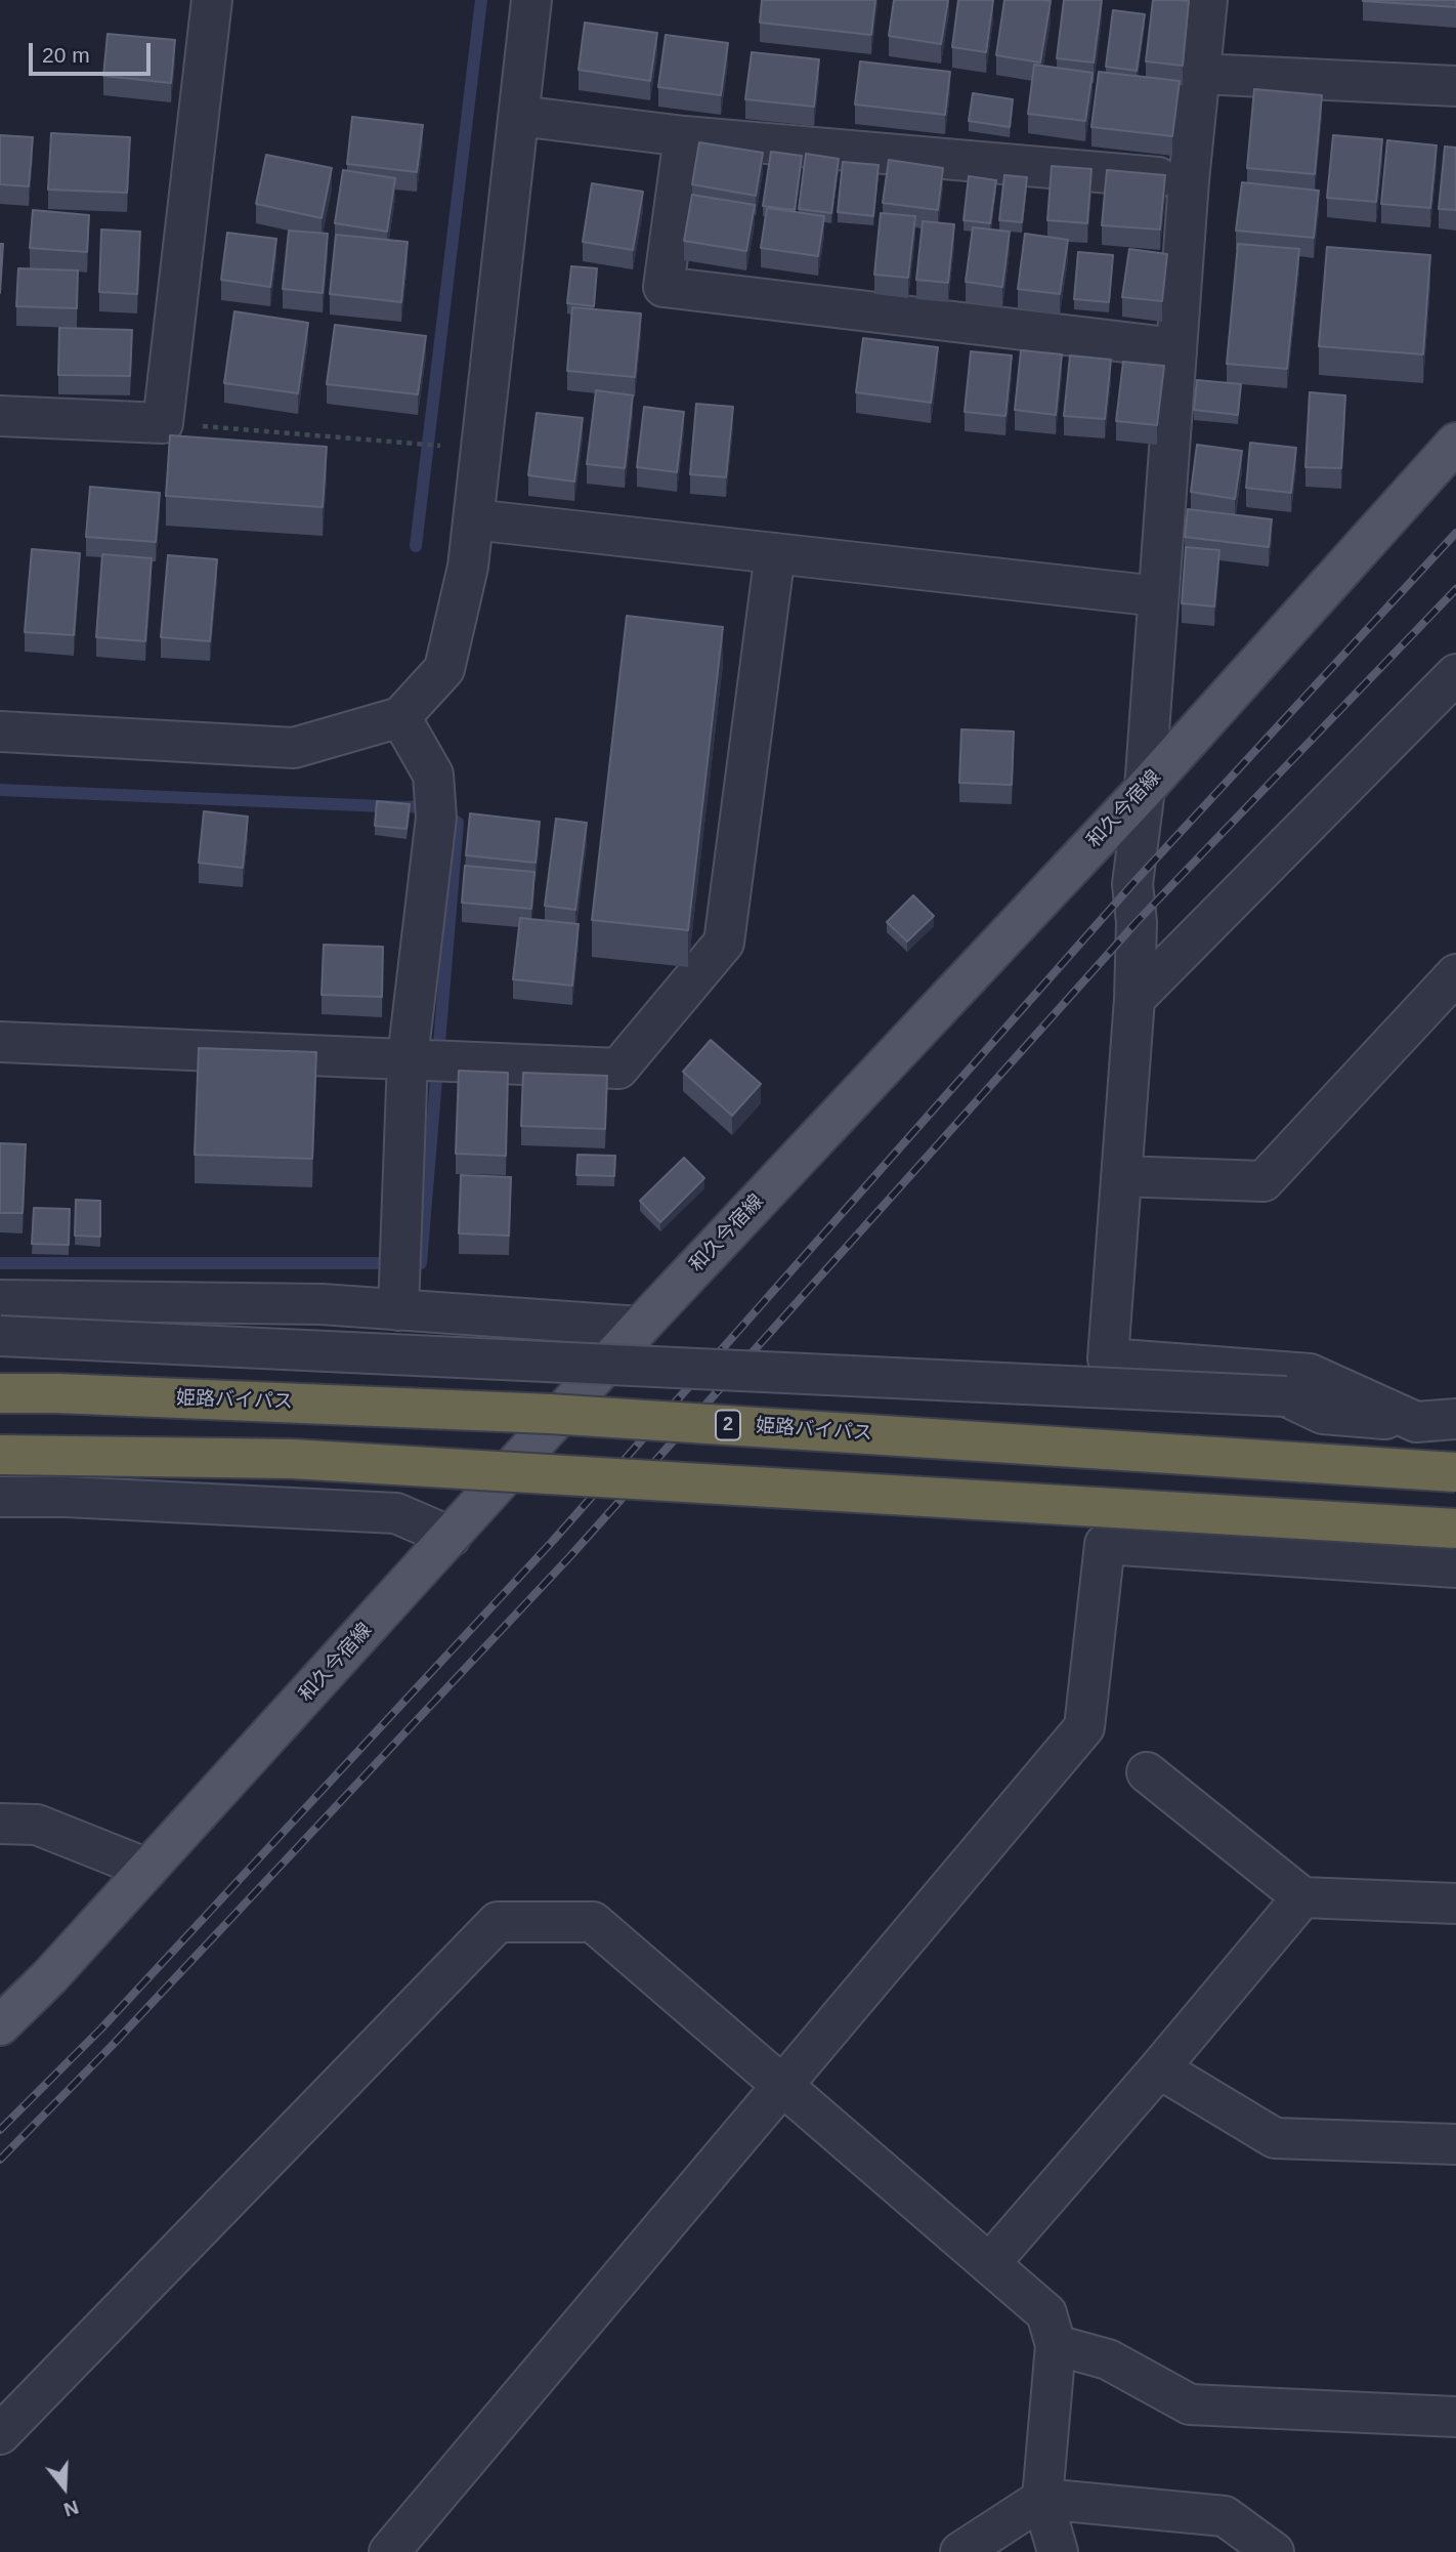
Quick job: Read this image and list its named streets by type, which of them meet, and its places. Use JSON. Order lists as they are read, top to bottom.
{
  "streets": {
    "highway": ["姫路バイパス", "2"],
    "main road": ["和久今宿線"]
  },
  "scale_bar": "20 m",
  "north": "bottom"
}
